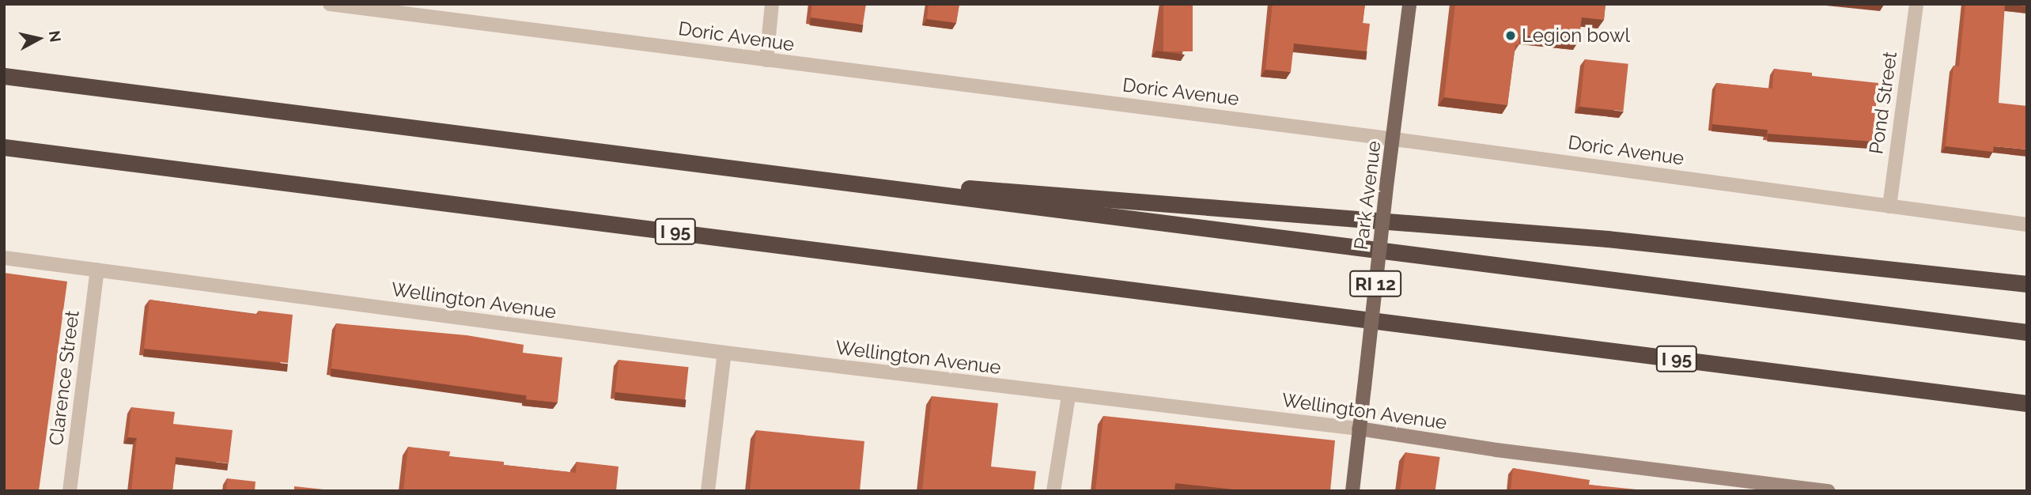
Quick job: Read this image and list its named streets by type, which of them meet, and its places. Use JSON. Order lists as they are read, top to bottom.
{
  "streets": {
    "highway": ["I 95"],
    "main road": ["Park Avenue", "RI 12"],
    "street": [
      "Doric Avenue",
      "Pond Street",
      "Wellington Avenue",
      "Clarence Street"
    ]
  },
  "crossings": [
    ["Doric Avenue", "Pond Street"],
    ["Doric Avenue", "Park Avenue"],
    ["Park Avenue", "Wellington Avenue"],
    ["Wellington Avenue", "Clarence Street"]
  ],
  "places": ["Legion bowl"],
  "north": "right"
}
